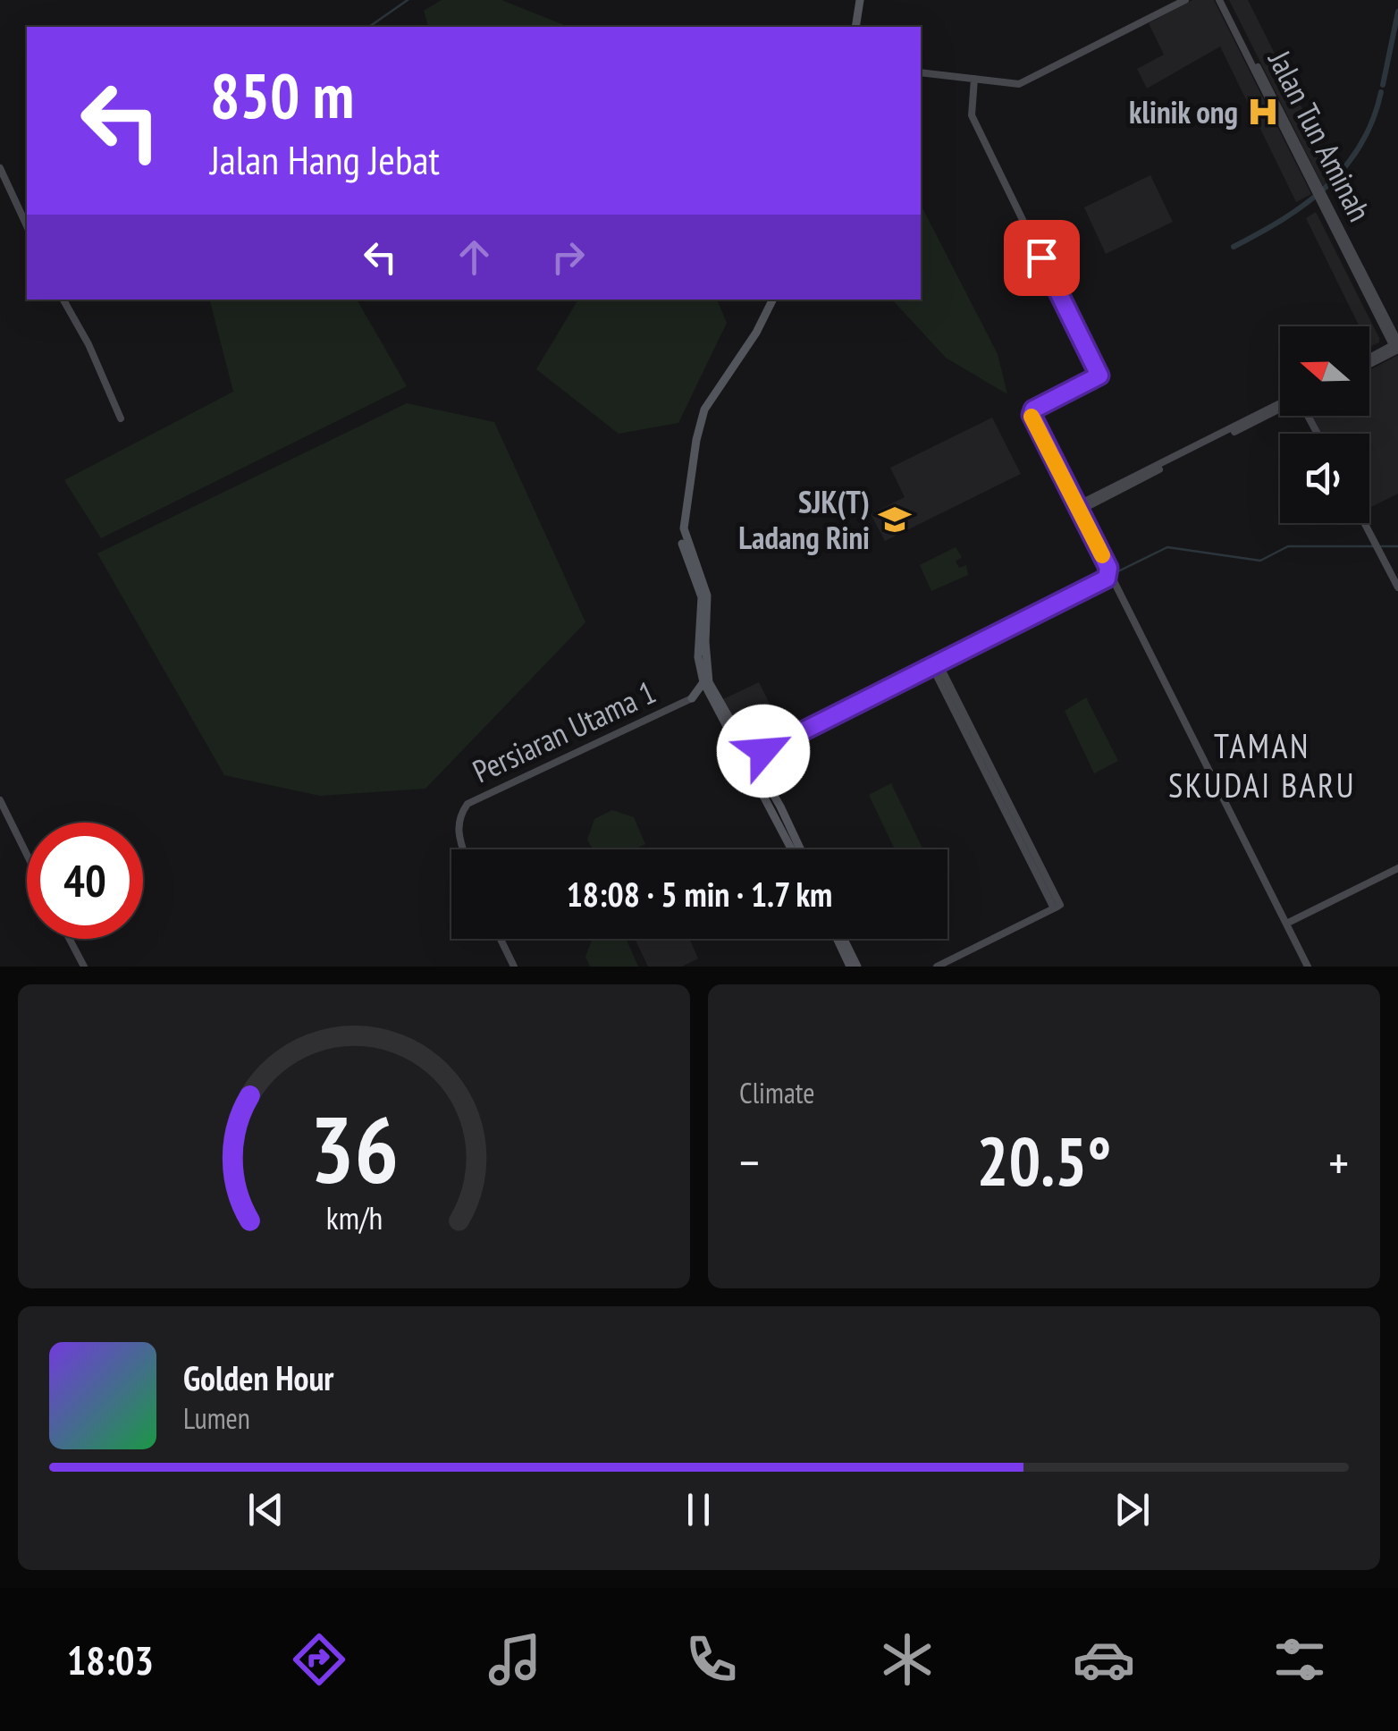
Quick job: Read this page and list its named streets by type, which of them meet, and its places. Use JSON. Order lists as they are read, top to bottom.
{
  "streets": {
    "street": ["Jalan Tun Aminah", "Persiaran Utama 1"]
  },
  "districts": ["TAMAN SKUDAI BARU"],
  "places": {
    "hospital": ["klinik ong"],
    "school or university": ["SJK(T) Ladang Rini"]
  },
  "north": "left",
  "page": {
    "turn": ["850 m", "Jalan Hang Jebat"],
    "limit": "40",
    "trip": "18:08 · 5 min · 1.7 km",
    "tile": "Climate",
    "heat": ["−", "20.5°", "+"],
    "song": ["Golden Hour", "Lumen"],
    "tabs": "18:03",
    "gauge": ["36", "km/h"]
  }
}
